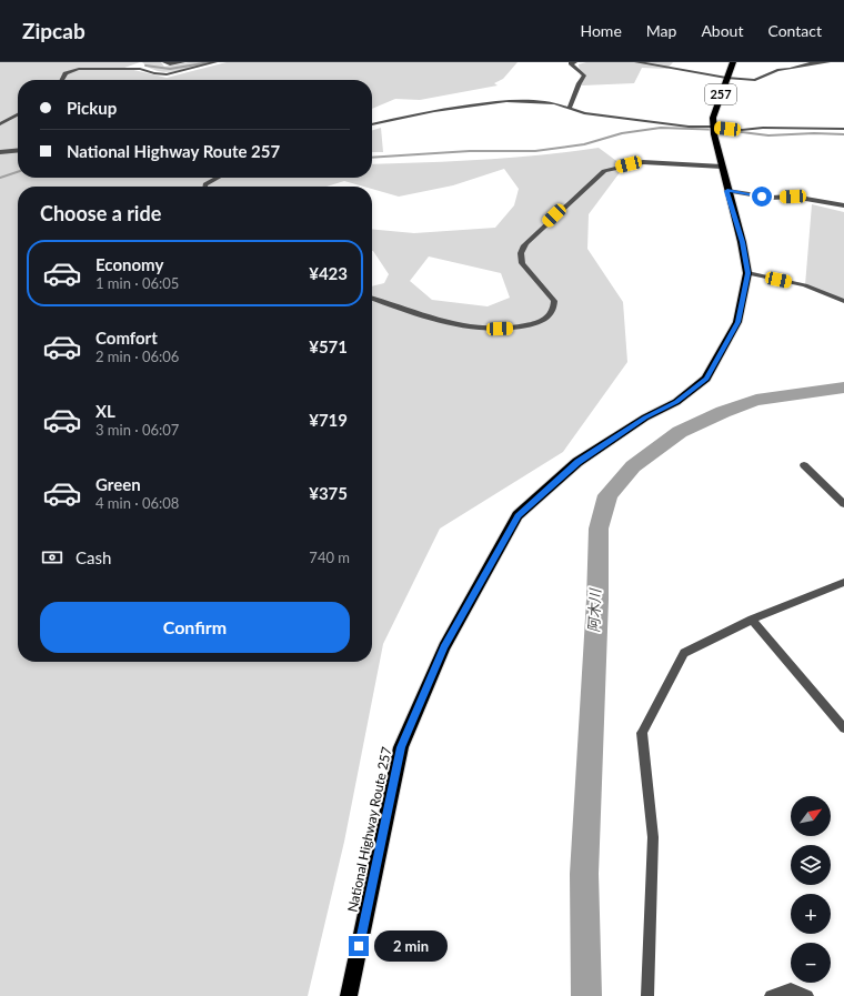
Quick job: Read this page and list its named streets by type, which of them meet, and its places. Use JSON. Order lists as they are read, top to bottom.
{
  "streets": {
    "highway": ["257", "National Highway Route 257"]
  },
  "water": ["阿木川"],
  "north": "top right",
  "page": {
    "header": "Zipcab",
    "nav": [
      "Home",
      "Map",
      "About",
      "Contact"
    ],
    "banner": ["Pickup", "National Highway Route 257"],
    "heading": "Choose a ride",
    "list": [
      {
        "name": "Economy",
        "note": "1 min · 06:05",
        "value": "¥423"
      },
      {
        "name": "Comfort",
        "note": "2 min · 06:06",
        "value": "¥571"
      },
      {
        "name": "XL",
        "note": "3 min · 06:07",
        "value": "¥719"
      },
      {
        "name": "Green",
        "note": "4 min · 06:08",
        "value": "¥375"
      }
    ],
    "pay": ["Cash", "740 m"],
    "buttons": "Confirm",
    "map_buttons": ["+", "−"],
    "bubble": "2 min"
  }
}
